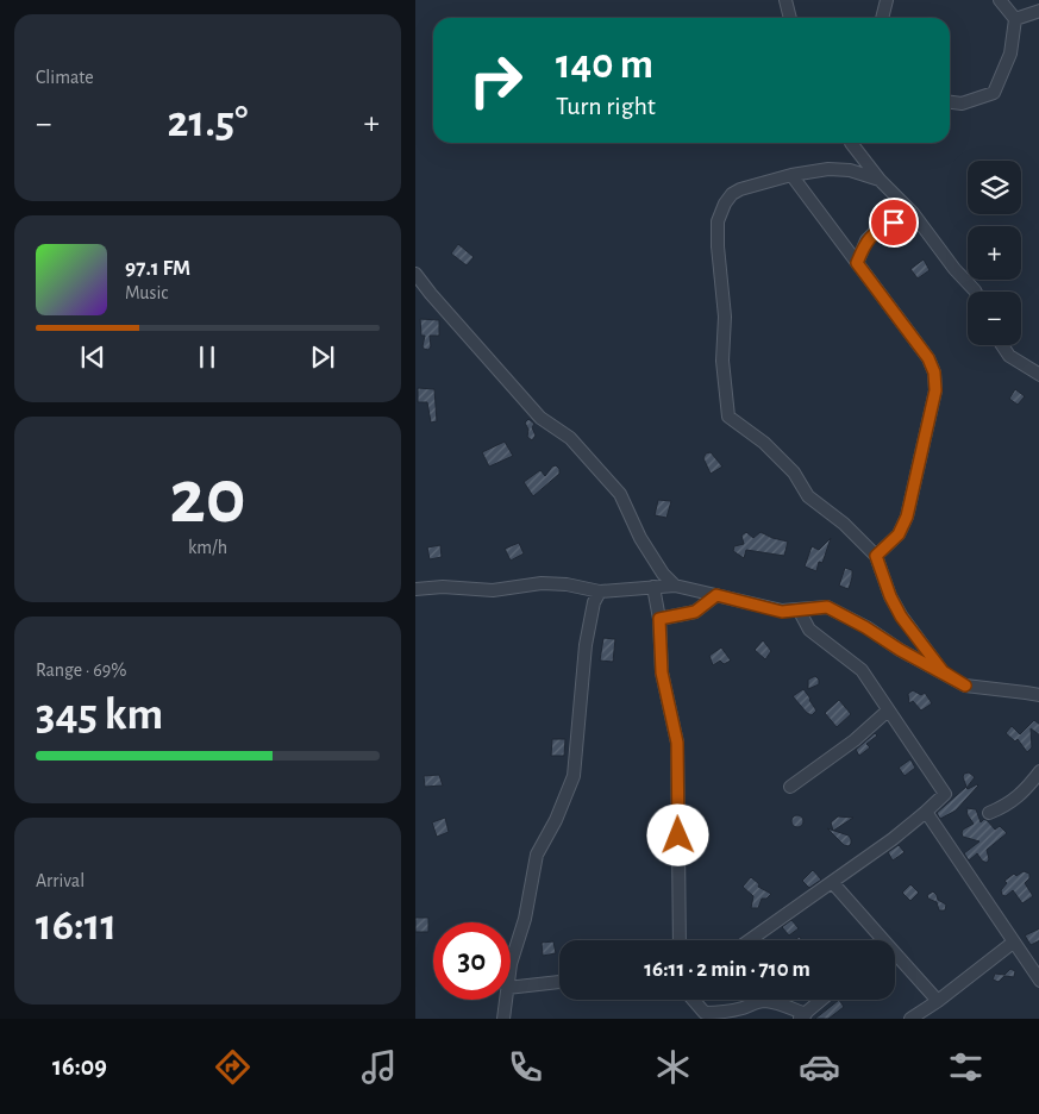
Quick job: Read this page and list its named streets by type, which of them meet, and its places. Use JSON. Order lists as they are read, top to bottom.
{
  "page": {
    "tile": [
      "Climate",
      ["20", "km/h"],
      ["Range · 69%", "345 km"],
      ["Arrival", "16:11"]
    ],
    "turn": ["140 m", "Turn right"],
    "heat": ["−", "21.5°", "+"],
    "map_buttons": ["+", "−"],
    "song": ["97.1 FM", "Music"],
    "limit": "30",
    "trip": "16:11 · 2 min · 710 m",
    "tabs": "16:09"
  }
}
